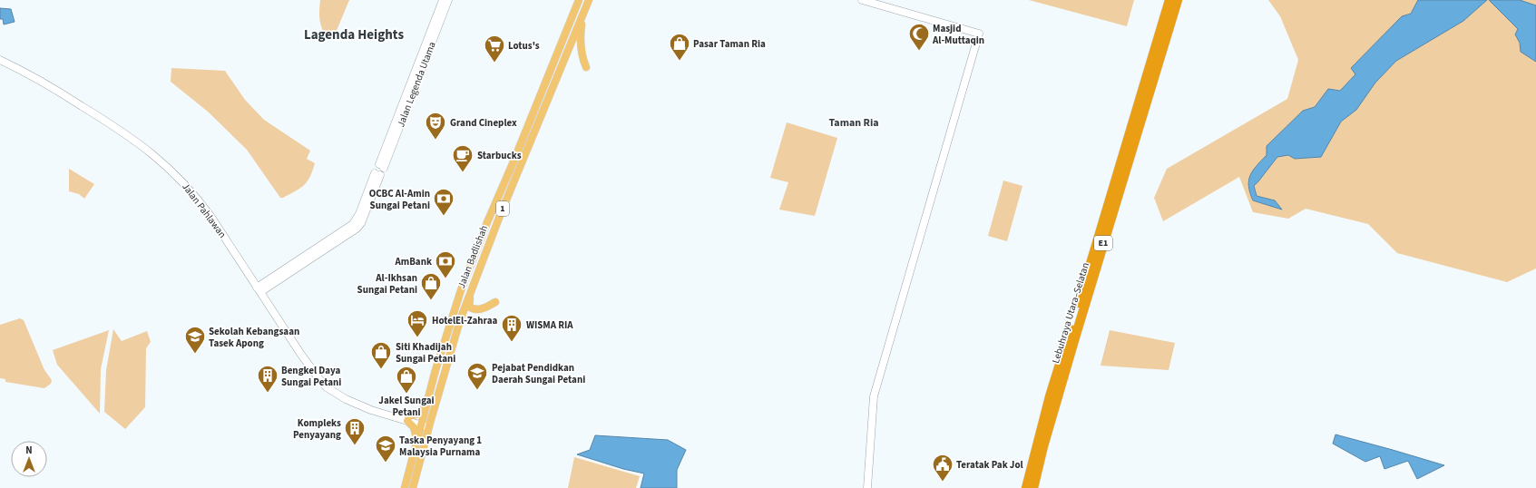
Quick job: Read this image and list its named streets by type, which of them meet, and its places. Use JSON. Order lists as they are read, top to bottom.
{
  "streets": {
    "highway": ["E1", "Lebuhraya Utara–Selatan"],
    "main road": ["1", "Jalan Badlishah"],
    "street": ["Jalan Legenda Utama", "Jalan Pahlawan"]
  },
  "crossings": [
    ["Jalan Pahlawan", "Jalan Badlishah"]
  ],
  "districts": ["Lagenda Heights", "Taman Ria"],
  "places": {
    "mosque": ["Masjid Al-Muttaqin"],
    "shop": [
      "Pasar Taman Ria",
      "Al-Ikhsan Sungai Petani",
      "Siti Khadijah Sungai Petani",
      "Jakel Sungai Petani"
    ],
    "supermarket": ["Lotus's"],
    "theatre": ["Grand Cineplex"],
    "cafe": ["Starbucks"],
    "bank": ["OCBC Al-Amin Sungai Petani", "AmBank"],
    "hotel": ["HotelEl-Zahraa"],
    "building": ["WISMA RIA", "Bengkel Daya Sungai Petani", "Kompleks Penyayang"],
    "school or university": ["Sekolah Kebangsaan Tasek Apong", "Pejabat Pendidkan Daerah Sungai Petani", "Taska Penyayang 1 Malaysia Purnama"],
    "public building": ["Teratak Pak Jol"]
  },
  "north": "top"
}
